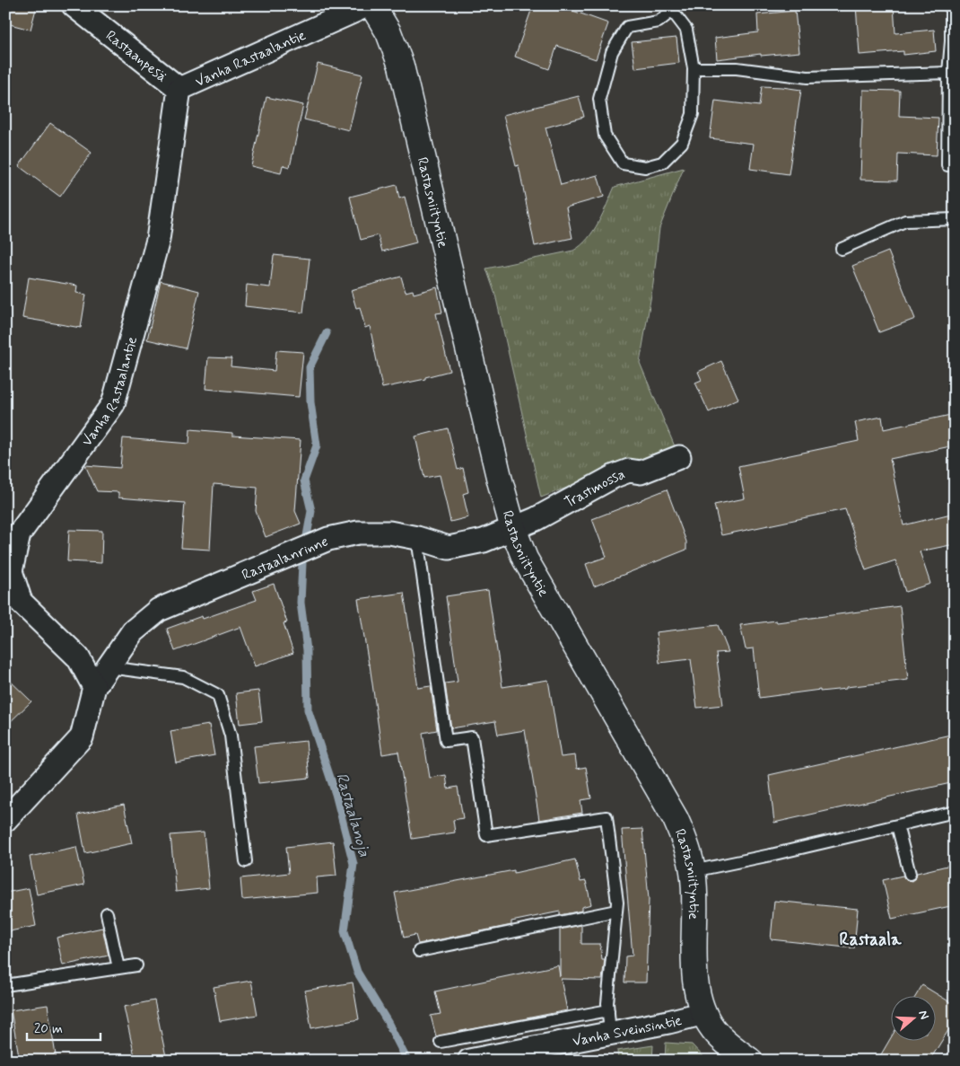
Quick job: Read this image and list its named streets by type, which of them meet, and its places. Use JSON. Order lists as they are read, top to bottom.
{
  "streets": {
    "street": [
      "Rastaanpesä",
      "Vanha Rastaalantie",
      "Rastasniityntie",
      "Trastmossa",
      "Rastaalanrinne",
      "Vanha Sveinsintie"
    ]
  },
  "crossings": [
    ["Rastaanpesä", "Vanha Rastaalantie"],
    ["Vanha Rastaalantie", "Rastaalanrinne"],
    ["Rastasniityntie", "Trastmossa"],
    ["Rastasniityntie", "Rastaalanrinne"],
    ["Rastasniityntie", "Vanha Sveinsintie"],
    ["Trastmossa", "Rastaalanrinne"]
  ],
  "districts": ["Rastaala"],
  "water": ["Rastaalanoja"],
  "scale_bar": "20 m",
  "north": "right"
}
